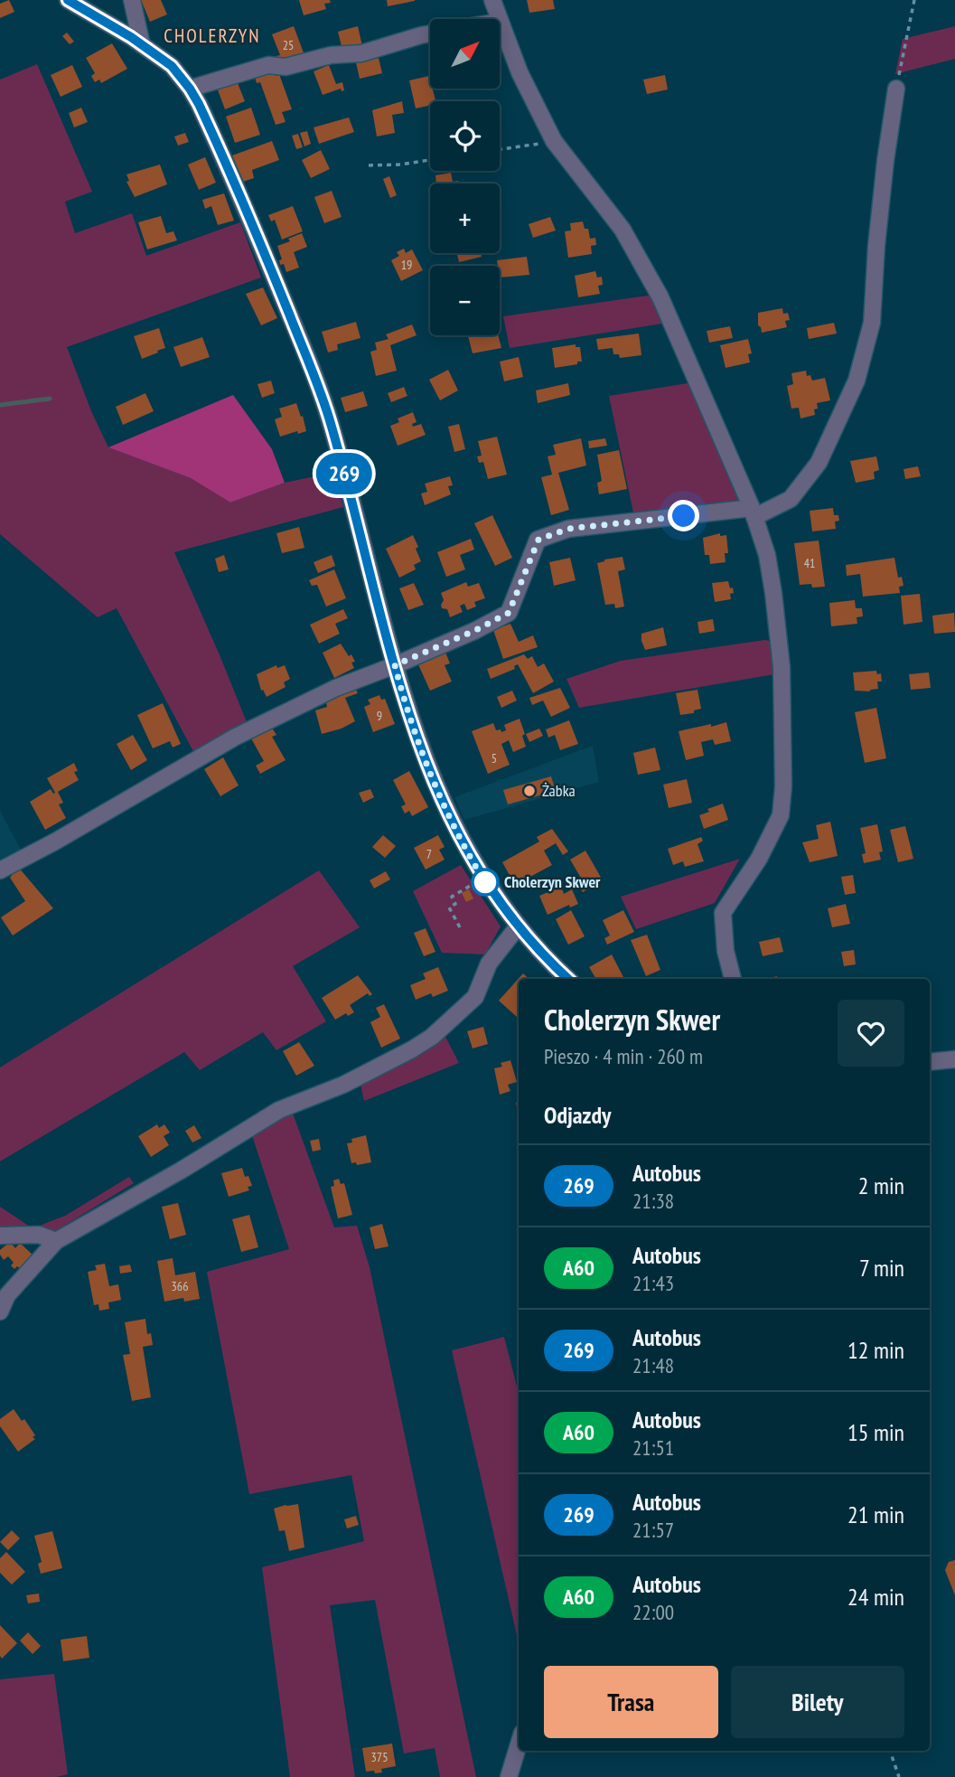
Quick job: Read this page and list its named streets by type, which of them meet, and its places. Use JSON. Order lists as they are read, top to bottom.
{
  "districts": ["CHOLERZYN"],
  "places": ["Żabka", "Cholerzyn Skwer"],
  "lines": ["bus line 269"],
  "house_numbers": [
    "25",
    "19",
    "41",
    "9",
    "5",
    "7",
    "366",
    "375"
  ],
  "north": "top right",
  "page": {
    "on_map": "269",
    "map_buttons": ["+", "−"],
    "heading": [
      ["Cholerzyn Skwer", "Pieszo · 4 min · 260 m"],
      "Odjazdy"
    ],
    "list": [
      {
        "mark": "269",
        "name": "Autobus",
        "note": "21:38",
        "value": "2 min"
      },
      {
        "mark": "A60",
        "name": "Autobus",
        "note": "21:43",
        "value": "7 min"
      },
      {
        "mark": "269",
        "name": "Autobus",
        "note": "21:48",
        "value": "12 min"
      },
      {
        "mark": "A60",
        "name": "Autobus",
        "note": "21:51",
        "value": "15 min"
      },
      {
        "mark": "269",
        "name": "Autobus",
        "note": "21:57",
        "value": "21 min"
      },
      {
        "mark": "A60",
        "name": "Autobus",
        "note": "22:00",
        "value": "24 min"
      }
    ],
    "buttons": ["Trasa", "Bilety"]
  }
}
